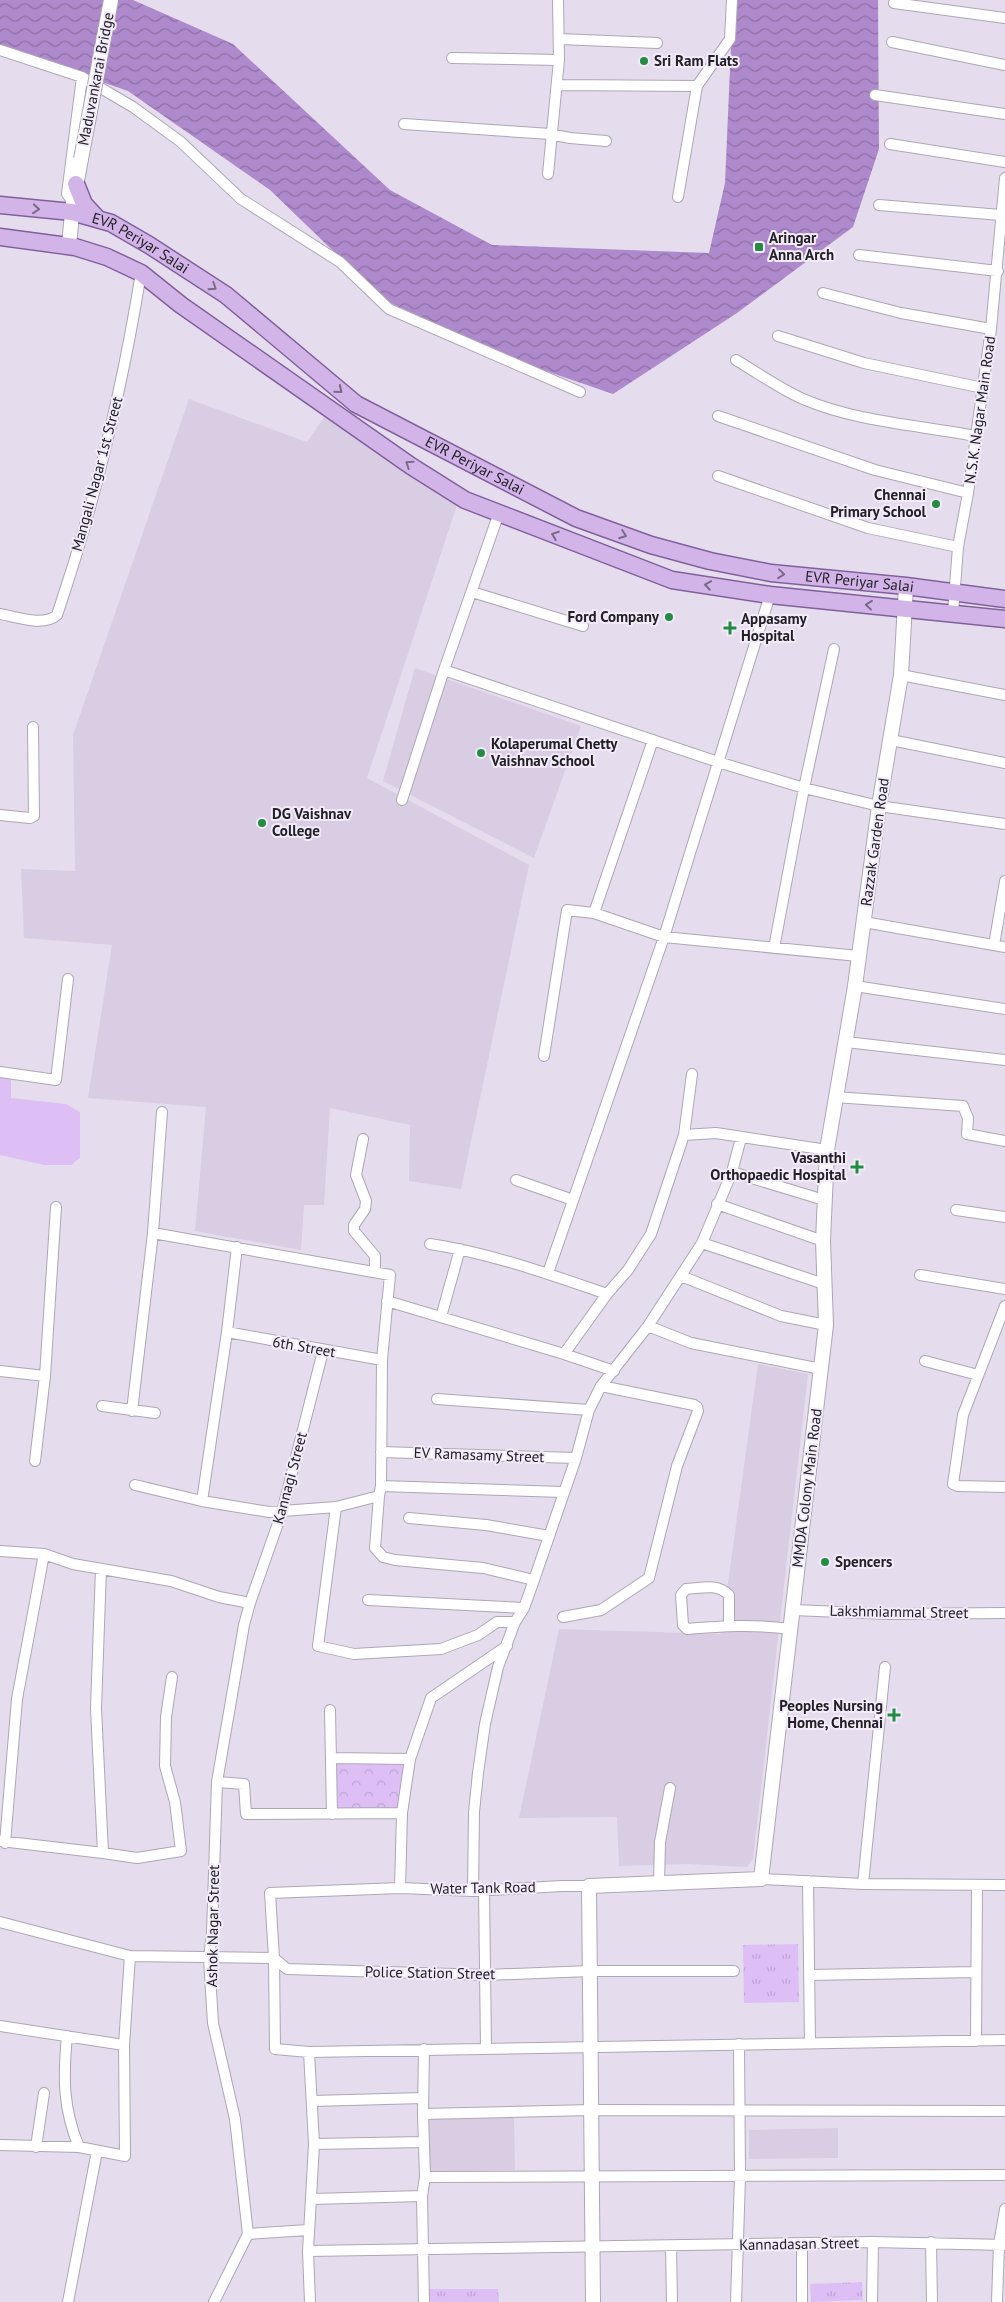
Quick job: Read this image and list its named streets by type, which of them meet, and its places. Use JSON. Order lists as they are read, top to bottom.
{
  "streets": {
    "main road": ["EVR Periyar Salai"],
    "street": [
      "Maduvankarai Bridge",
      "N.S.K. Nagar Main Road",
      "Mangali Nagar 1st Street",
      "Razzak Garden Road",
      "6th Street",
      "EV Ramasamy Street",
      "Kannagi Street",
      "MMDA Colony Main Road",
      "Lakshmiammal Street",
      "Water Tank Road",
      "Ashok Nagar Street",
      "Police Station Street",
      "Kannadasan Street"
    ]
  },
  "crossings": [
    ["Maduvankarai Bridge", "EVR Periyar Salai"],
    ["EVR Periyar Salai", "N.S.K. Nagar Main Road"],
    ["EVR Periyar Salai", "Mangali Nagar 1st Street"],
    ["EVR Periyar Salai", "Razzak Garden Road"],
    ["Razzak Garden Road", "MMDA Colony Main Road"],
    ["6th Street", "Kannagi Street"],
    ["Kannagi Street", "Ashok Nagar Street"],
    ["MMDA Colony Main Road", "Lakshmiammal Street"],
    ["MMDA Colony Main Road", "Water Tank Road"],
    ["Water Tank Road", "Police Station Street"]
  ],
  "places": {
    "other": [
      "Sri Ram Flats",
      "Chennai Primary School",
      "Ford Company",
      "Kolaperumal Chetty Vaishnav School",
      "DG Vaishnav College",
      "Spencers"
    ],
    "transit": ["Aringar Anna Arch"],
    "health": ["Appasamy Hospital", "Vasanthi Orthopaedic Hospital", "Peoples Nursing Home, Chennai"]
  }
}
